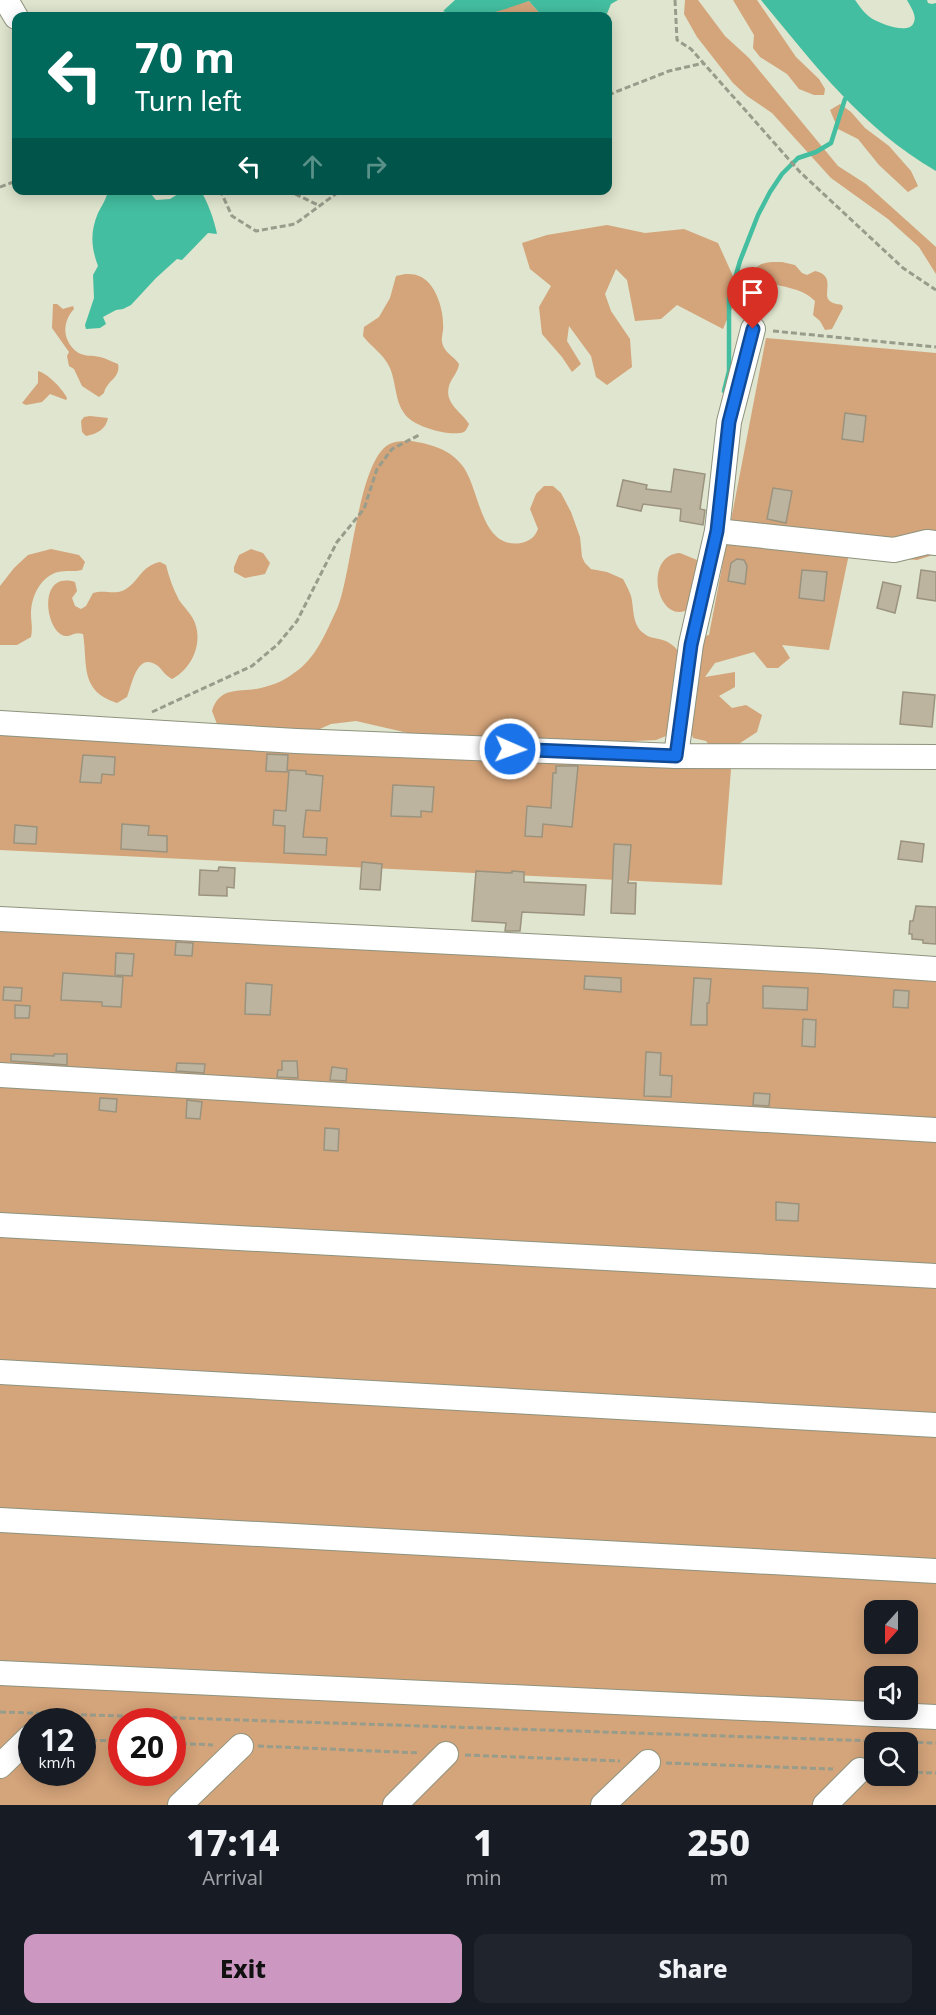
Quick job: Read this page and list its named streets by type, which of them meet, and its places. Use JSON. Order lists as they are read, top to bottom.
{
  "north": "bottom",
  "page": {
    "turn": ["70 m", "Turn left"],
    "speed": "12 km/h",
    "limit": "20",
    "eta": [
      "17:14",
      "Arrival",
      "1",
      "min",
      "250",
      "m"
    ],
    "buttons": ["Exit", "Share"]
  }
}
